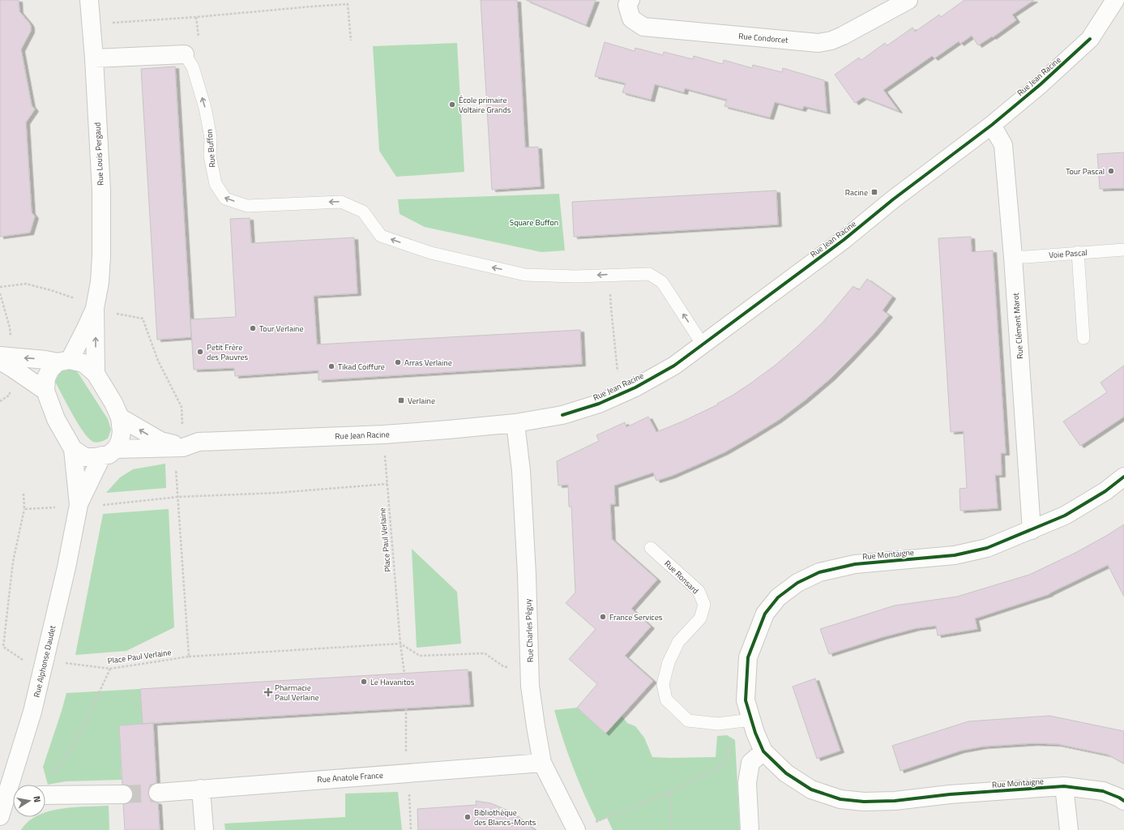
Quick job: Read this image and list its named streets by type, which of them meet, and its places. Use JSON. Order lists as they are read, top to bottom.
{
  "streets": {
    "street": [
      "Rue Condorcet",
      "Rue Jean Racine",
      "Rue Louis Pergaud",
      "Rue Clément Marot",
      "Rue Montaigne",
      "Rue Charles Péguy",
      "Rue Alphonse Daudet",
      "Rue Anatole France"
    ],
    "lane": ["Rue Buffon", "Voie Pascal", "Rue Ronsard"],
    "path": ["Place Paul Verlaine"]
  },
  "crossings": [
    ["Rue Jean Racine", "Rue Louis Pergaud"],
    ["Rue Jean Racine", "Rue Clément Marot"],
    ["Rue Jean Racine", "Place Paul Verlaine"],
    ["Rue Jean Racine", "Rue Charles Péguy"],
    ["Rue Jean Racine", "Rue Alphonse Daudet"],
    ["Rue Louis Pergaud", "Rue Alphonse Daudet"],
    ["Voie Pascal", "Rue Clément Marot"],
    ["Rue Clément Marot", "Rue Montaigne"],
    ["Place Paul Verlaine", "Rue Alphonse Daudet"],
    ["Rue Montaigne", "Rue Ronsard"],
    ["Rue Charles Péguy", "Rue Anatole France"]
  ],
  "one_way": ["Rue Buffon"],
  "parks": ["Square Buffon"],
  "places": {
    "other": [
      "École primaire Voltaire Grands",
      "Tour Pascal",
      "Tour Verlaine",
      "Petit Frère des Pauvres",
      "Arras Verlaine",
      "Tikad Coiffure",
      "France Services",
      "Le Havanitos",
      "Bibliothèque des Blancs-Monts"
    ],
    "transit": ["Racine", "Verlaine"],
    "health": ["Pharmacie Paul Verlaine"]
  },
  "north": "right"
}
